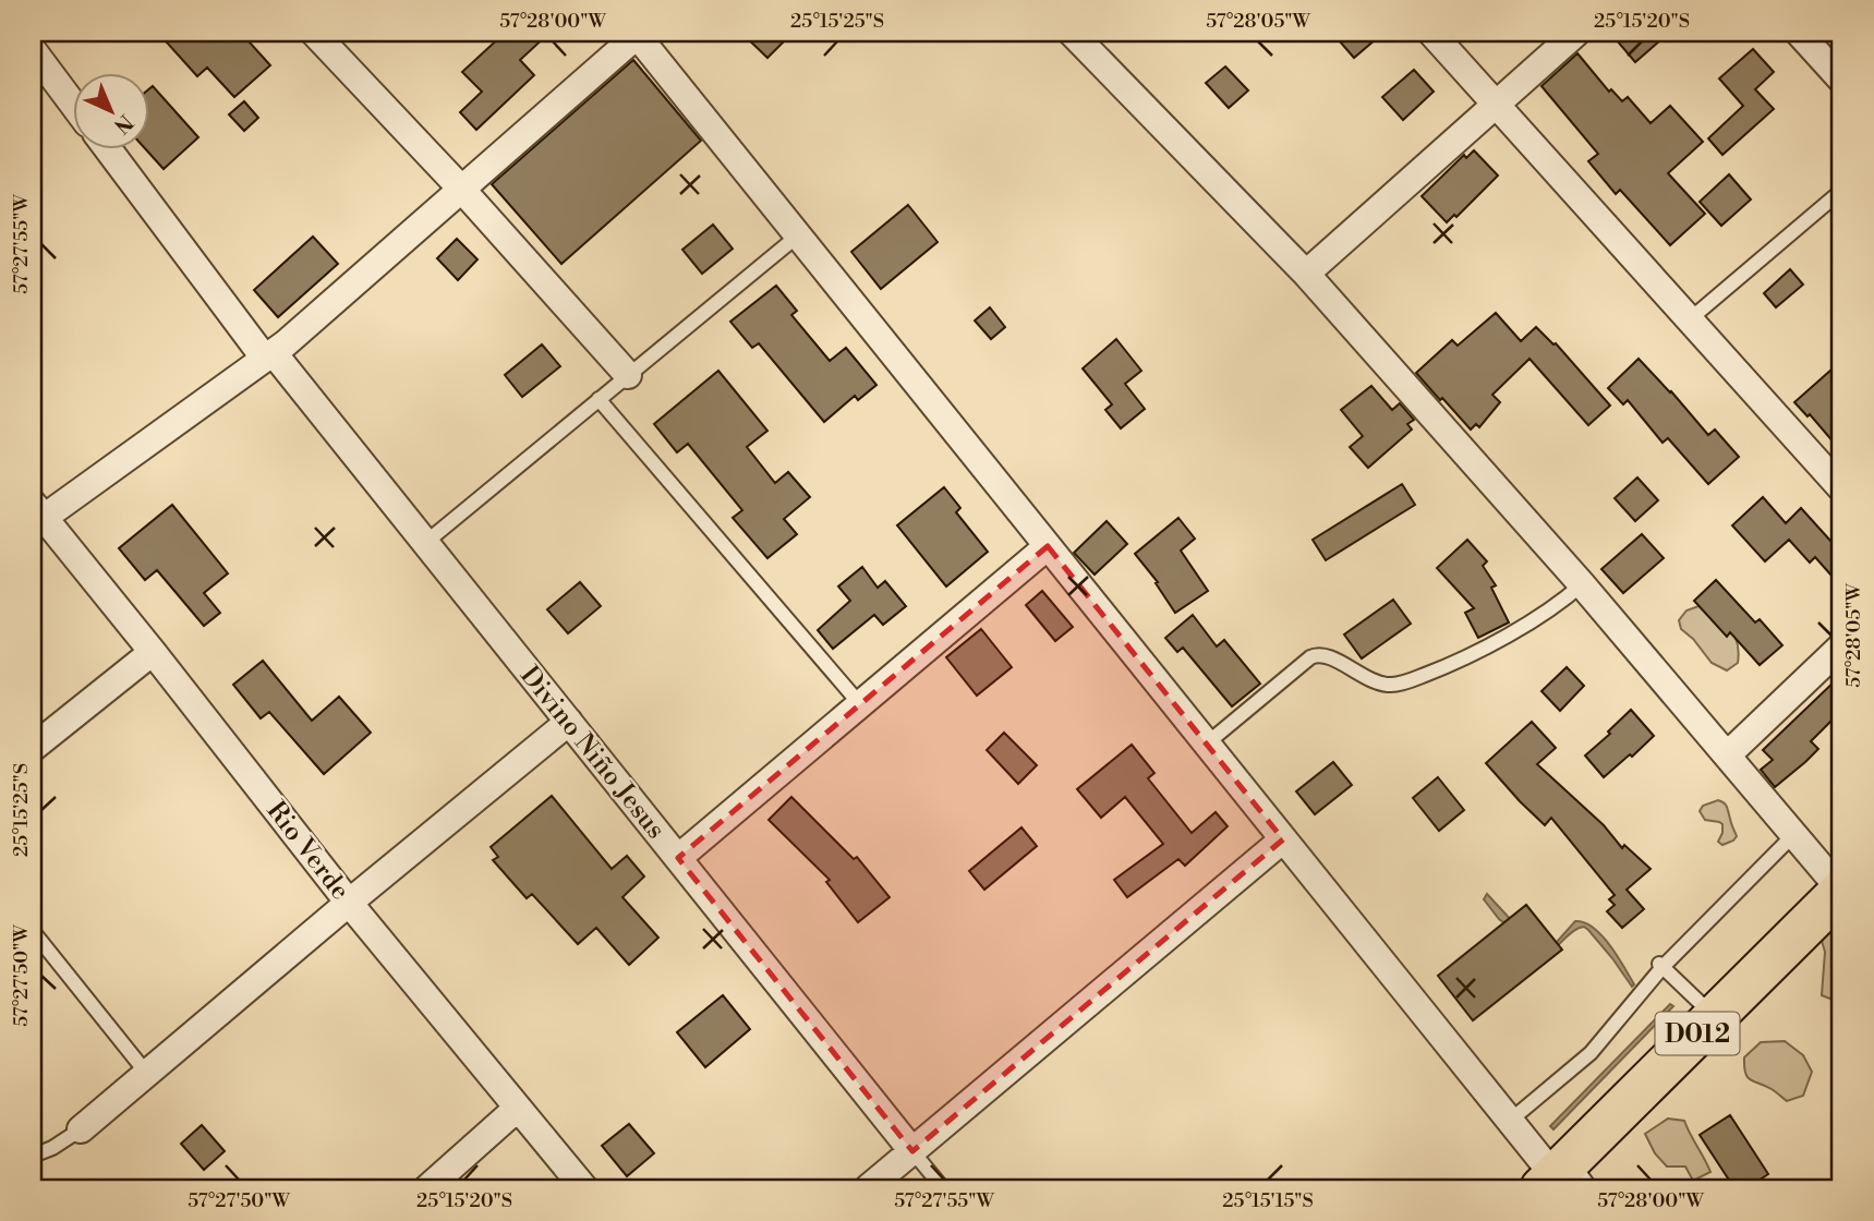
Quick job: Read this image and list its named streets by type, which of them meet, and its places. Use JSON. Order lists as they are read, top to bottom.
{
  "streets": {
    "main road": ["D012"],
    "street": ["Divino Niño Jesus", "Rio Verde"]
  },
  "north": "bottom right",
  "coordinates": [
    "57°28'00\"W",
    "25°15'25\"S",
    "57°28'05\"W",
    "25°15'20\"S",
    "57°27'55\"W",
    "57°27'50\"W",
    "25°15'15\"S"
  ]
}
